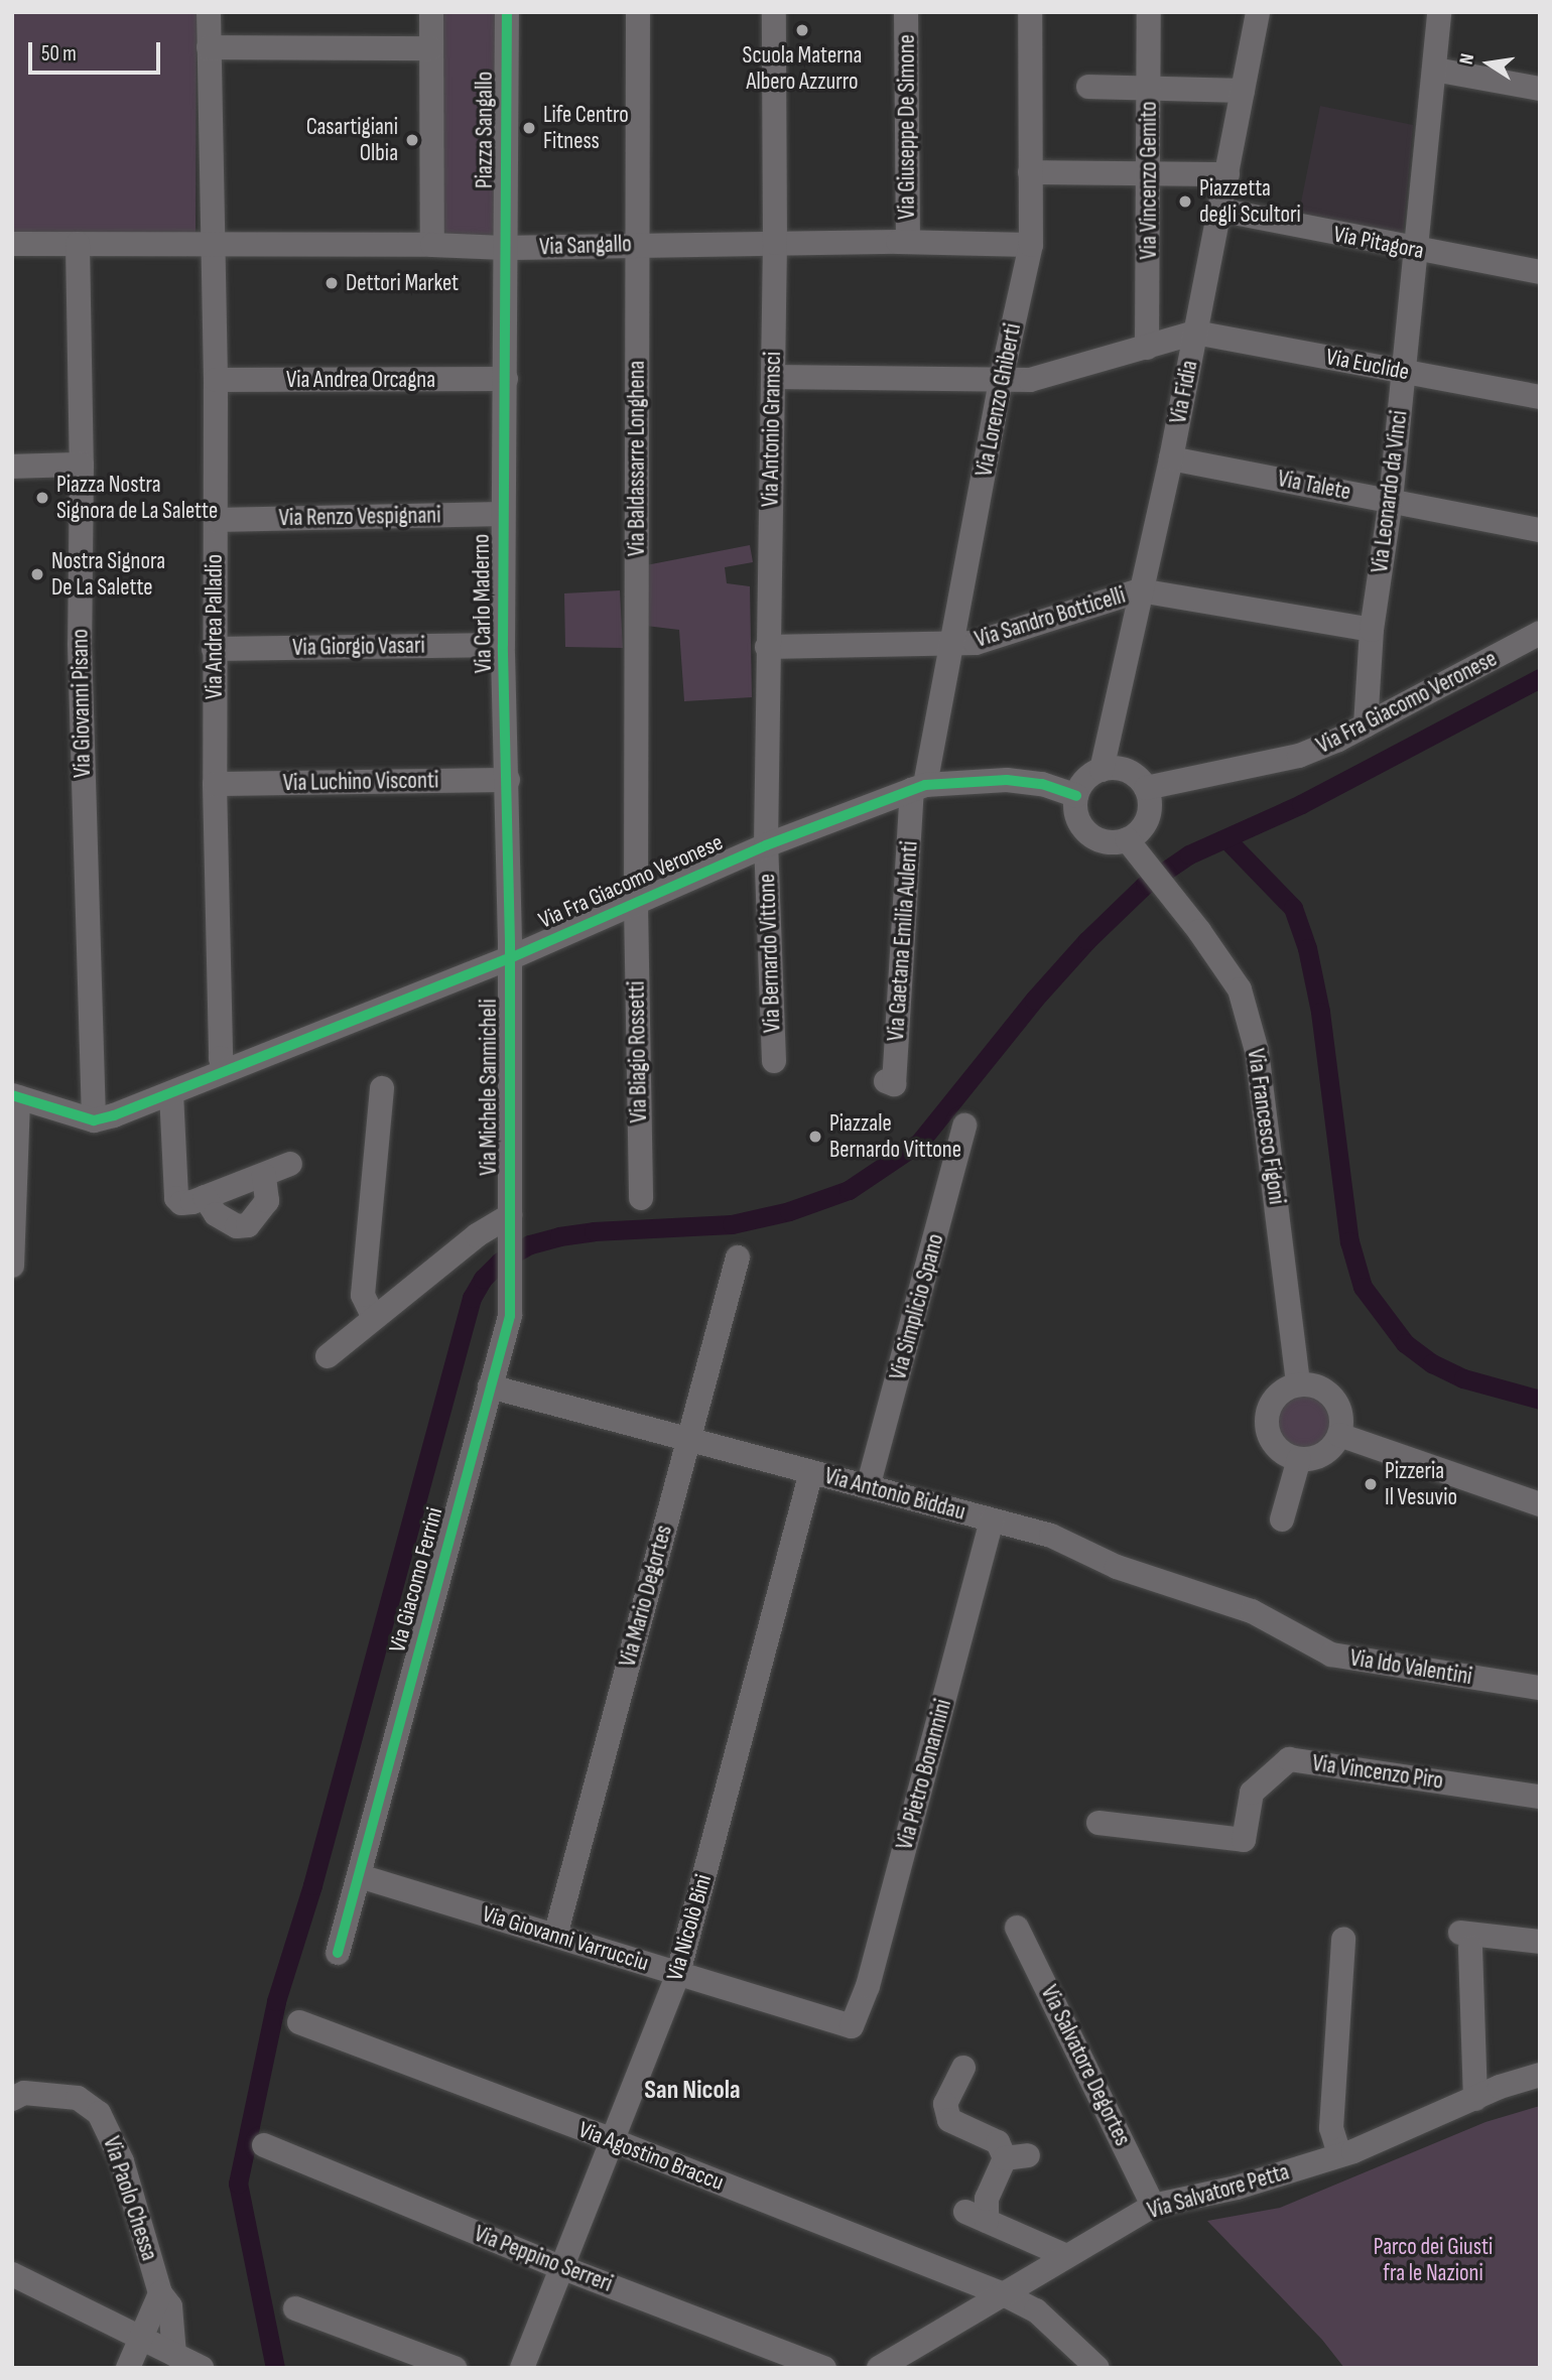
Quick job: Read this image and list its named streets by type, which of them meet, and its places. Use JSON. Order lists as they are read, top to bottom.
{
  "streets": {
    "street": [
      "Via Giuseppe De Simone",
      "Piazza Sangallo",
      "Via Vincenzo Gemito",
      "Via Pitagora",
      "Via Sangallo",
      "Via Euclide",
      "Via Andrea Orcagna",
      "Via Fidia",
      "Via Lorenzo Ghiberti",
      "Via Antonio Gramsci",
      "Via Baldassarre Longhena",
      "Via Talete",
      "Via Leonardo da Vinci",
      "Via Renzo Vespignani",
      "Via Carlo Maderno",
      "Via Sandro Botticelli",
      "Via Andrea Palladio",
      "Via Giorgio Vasari",
      "Via Fra Giacomo Veronese",
      "Via Giovanni Pisano",
      "Via Luchino Visconti",
      "Via Gaetana Emilia Aulenti",
      "Via Bernardo Vittone",
      "Via Biagio Rossetti",
      "Via Michele Sanmicheli",
      "Via Francesco Figoni",
      "Via Simplicio Spano",
      "Via Antonio Biddau",
      "Via Giacomo Ferrini",
      "Via Mario Degortes",
      "Via Ido Valentini",
      "Via Vincenzo Piro",
      "Via Pietro Bonannini",
      "Via Nicolò Bini",
      "Via Giovanni Varrucciu",
      "Via Salvatore Degortes",
      "Via Agostino Braccu",
      "Via Salvatore Petta",
      "Via Paolo Chessa",
      "Via Peppino Serreri"
    ]
  },
  "crossings": [
    ["Via Giuseppe De Simone", "Via Sangallo"],
    ["Piazza Sangallo", "Via Sangallo"],
    ["Piazza Sangallo", "Via Carlo Maderno"],
    ["Via Pitagora", "Via Fidia"],
    ["Via Pitagora", "Via Leonardo da Vinci"],
    ["Via Sangallo", "Via Lorenzo Ghiberti"],
    ["Via Sangallo", "Via Antonio Gramsci"],
    ["Via Sangallo", "Via Baldassarre Longhena"],
    ["Via Sangallo", "Via Carlo Maderno"],
    ["Via Sangallo", "Via Andrea Palladio"],
    ["Via Sangallo", "Via Giovanni Pisano"],
    ["Via Euclide", "Via Fidia"],
    ["Via Euclide", "Via Leonardo da Vinci"],
    ["Via Andrea Orcagna", "Via Carlo Maderno"],
    ["Via Andrea Orcagna", "Via Andrea Palladio"],
    ["Via Fidia", "Via Talete"],
    ["Via Fidia", "Via Sandro Botticelli"],
    ["Via Fidia", "Via Fra Giacomo Veronese"],
    ["Via Fidia", "Via Francesco Figoni"],
    ["Via Lorenzo Ghiberti", "Via Sandro Botticelli"],
    ["Via Lorenzo Ghiberti", "Via Fra Giacomo Veronese"],
    ["Via Lorenzo Ghiberti", "Via Gaetana Emilia Aulenti"],
    ["Via Antonio Gramsci", "Via Sandro Botticelli"],
    ["Via Antonio Gramsci", "Via Fra Giacomo Veronese"],
    ["Via Antonio Gramsci", "Via Bernardo Vittone"],
    ["Via Baldassarre Longhena", "Via Fra Giacomo Veronese"],
    ["Via Baldassarre Longhena", "Via Biagio Rossetti"],
    ["Via Talete", "Via Leonardo da Vinci"],
    ["Via Leonardo da Vinci", "Via Sandro Botticelli"],
    ["Via Leonardo da Vinci", "Via Fra Giacomo Veronese"],
    ["Via Renzo Vespignani", "Via Carlo Maderno"],
    ["Via Renzo Vespignani", "Via Andrea Palladio"],
    ["Via Carlo Maderno", "Via Giorgio Vasari"],
    ["Via Carlo Maderno", "Via Fra Giacomo Veronese"],
    ["Via Carlo Maderno", "Via Luchino Visconti"],
    ["Via Carlo Maderno", "Via Michele Sanmicheli"],
    ["Via Andrea Palladio", "Via Giorgio Vasari"],
    ["Via Andrea Palladio", "Via Fra Giacomo Veronese"],
    ["Via Andrea Palladio", "Via Luchino Visconti"],
    ["Via Fra Giacomo Veronese", "Via Giovanni Pisano"],
    ["Via Fra Giacomo Veronese", "Via Gaetana Emilia Aulenti"],
    ["Via Fra Giacomo Veronese", "Via Bernardo Vittone"],
    ["Via Fra Giacomo Veronese", "Via Biagio Rossetti"],
    ["Via Fra Giacomo Veronese", "Via Michele Sanmicheli"],
    ["Via Fra Giacomo Veronese", "Via Francesco Figoni"],
    ["Via Michele Sanmicheli", "Via Giacomo Ferrini"],
    ["Via Simplicio Spano", "Via Antonio Biddau"],
    ["Via Antonio Biddau", "Via Giacomo Ferrini"],
    ["Via Antonio Biddau", "Via Mario Degortes"],
    ["Via Antonio Biddau", "Via Ido Valentini"],
    ["Via Antonio Biddau", "Via Pietro Bonannini"],
    ["Via Antonio Biddau", "Via Nicolò Bini"],
    ["Via Giacomo Ferrini", "Via Giovanni Varrucciu"],
    ["Via Mario Degortes", "Via Giovanni Varrucciu"],
    ["Via Pietro Bonannini", "Via Giovanni Varrucciu"],
    ["Via Nicolò Bini", "Via Giovanni Varrucciu"],
    ["Via Nicolò Bini", "Via Agostino Braccu"],
    ["Via Nicolò Bini", "Via Peppino Serreri"],
    ["Via Salvatore Degortes", "Via Salvatore Petta"],
    ["Via Agostino Braccu", "Via Salvatore Petta"]
  ],
  "districts": ["San Nicola"],
  "parks": ["Parco dei Giusti fra le Nazioni"],
  "places": [
    "Scuola Materna Albero Azzurro",
    "Life Centro Fitness",
    "Casartigiani Olbia",
    "Piazzetta degli Scultori",
    "Dettori Market",
    "Piazza Nostra Signora de La Salette",
    "Nostra Signora De La Salette",
    "Piazzale Bernardo Vittone",
    "Pizzeria Il Vesuvio"
  ],
  "scale_bar": "50 m",
  "north": "left"
}
